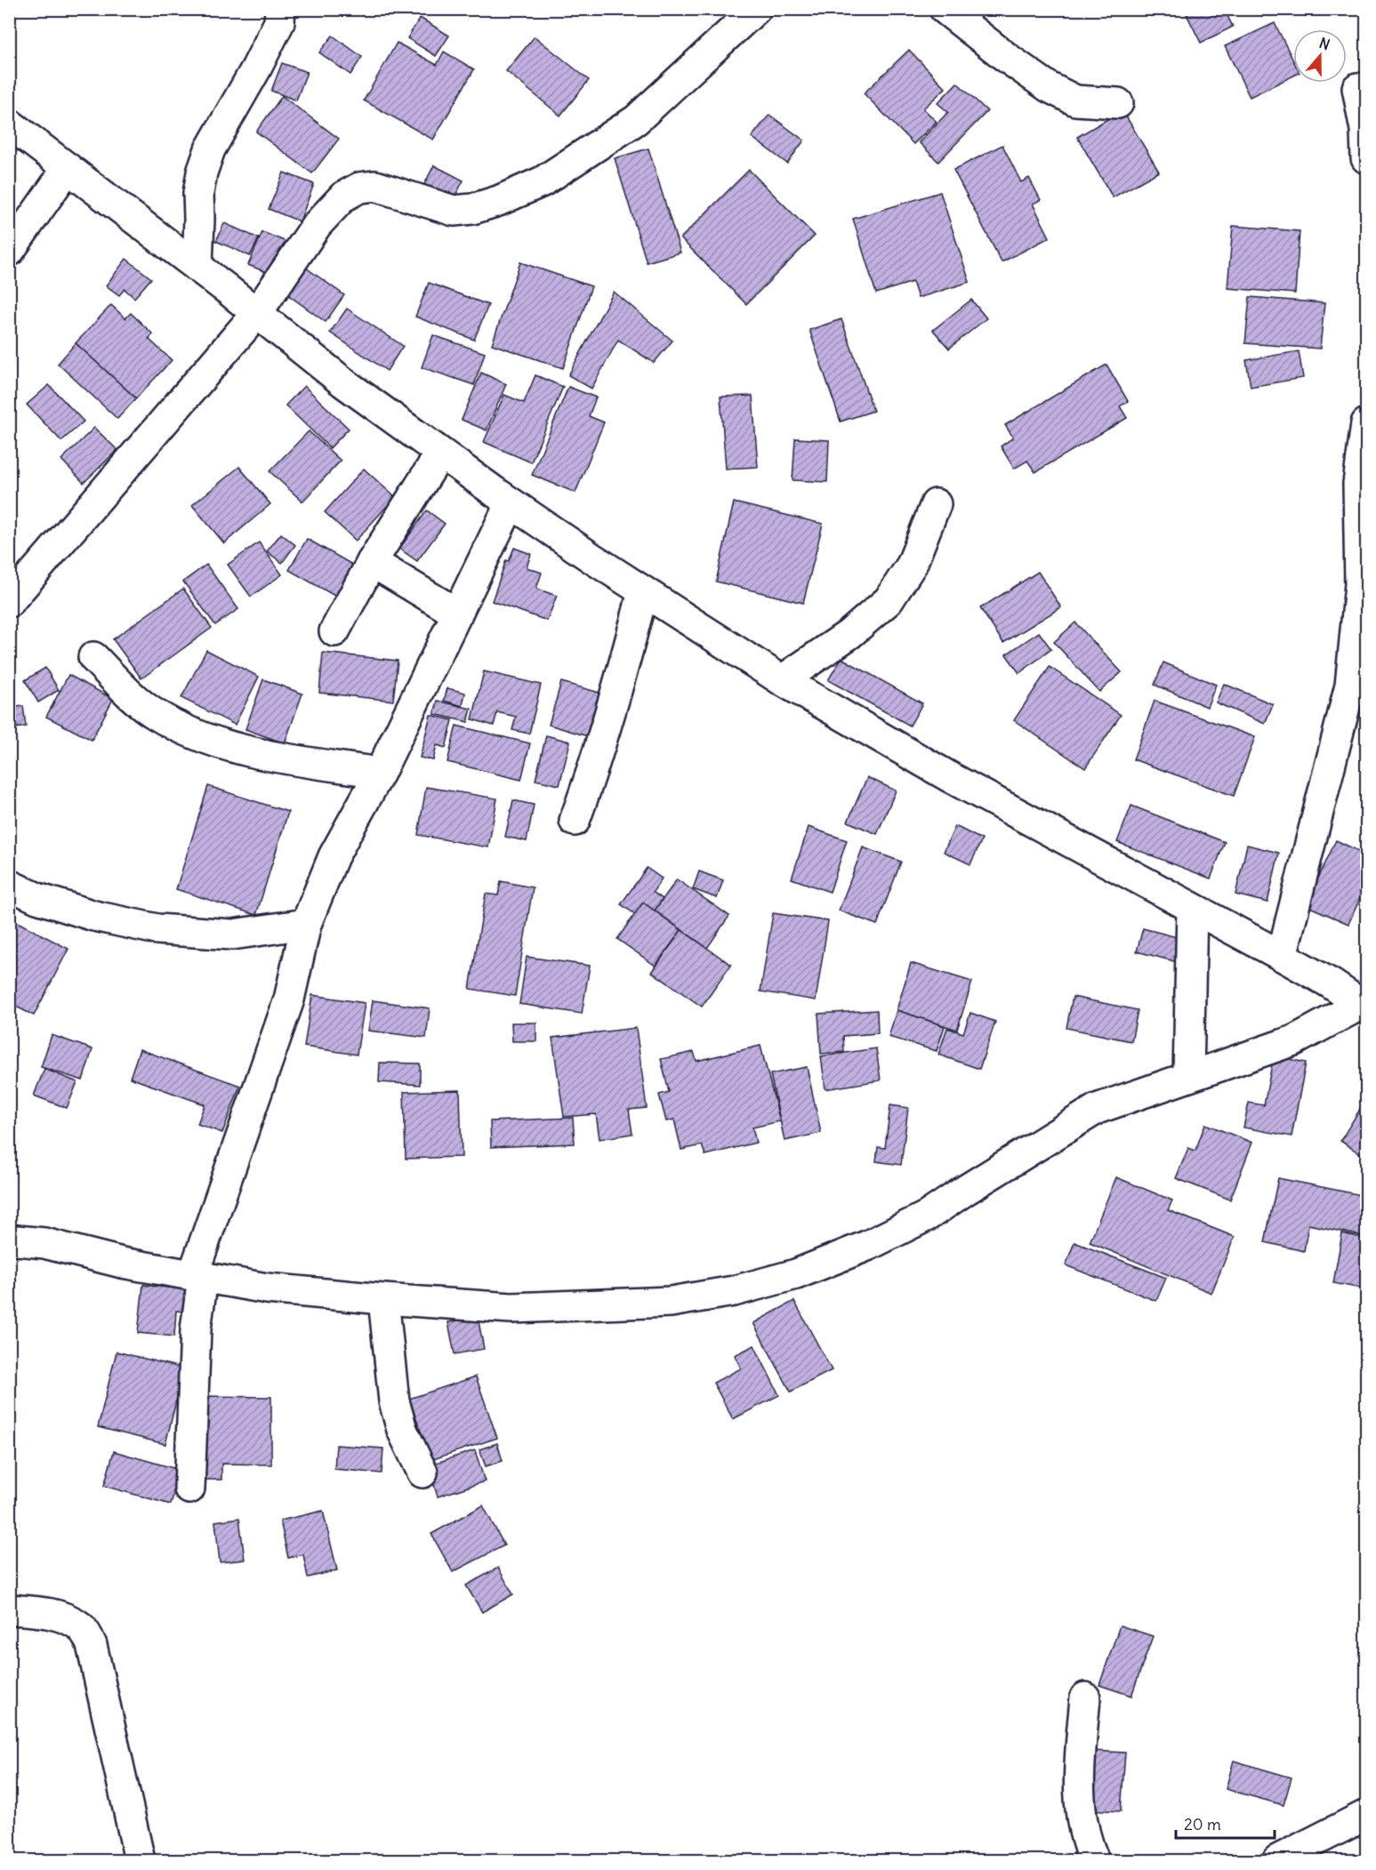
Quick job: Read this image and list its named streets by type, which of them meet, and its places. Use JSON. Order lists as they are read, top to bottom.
{
  "scale_bar": "20 m",
  "north": "top"
}
